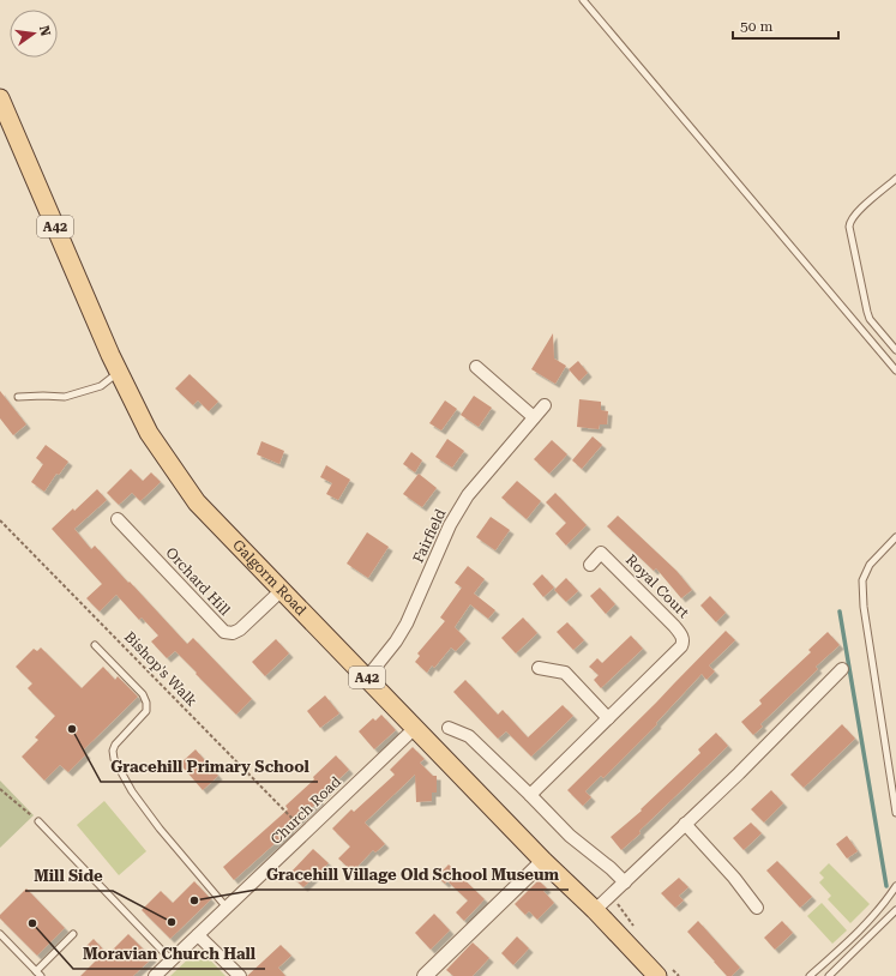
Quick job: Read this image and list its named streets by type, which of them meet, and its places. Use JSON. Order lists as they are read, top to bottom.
{
  "streets": {
    "main road": ["A42", "Galgorm Road"],
    "street": [
      "Fairfield",
      "Orchard Hill",
      "Royal Court",
      "Church Road"
    ],
    "path": ["Bishop's Walk"]
  },
  "crossings": [
    ["Fairfield", "Galgorm Road"],
    ["Galgorm Road", "Orchard Hill"],
    ["Galgorm Road", "Church Road"],
    ["Bishop's Walk", "Church Road"]
  ],
  "places": [
    "Gracehill Primary School",
    "Gracehill Village Old School Museum",
    "Mill Side",
    "Moravian Church Hall"
  ],
  "scale_bar": "50 m",
  "north": "right"
}
